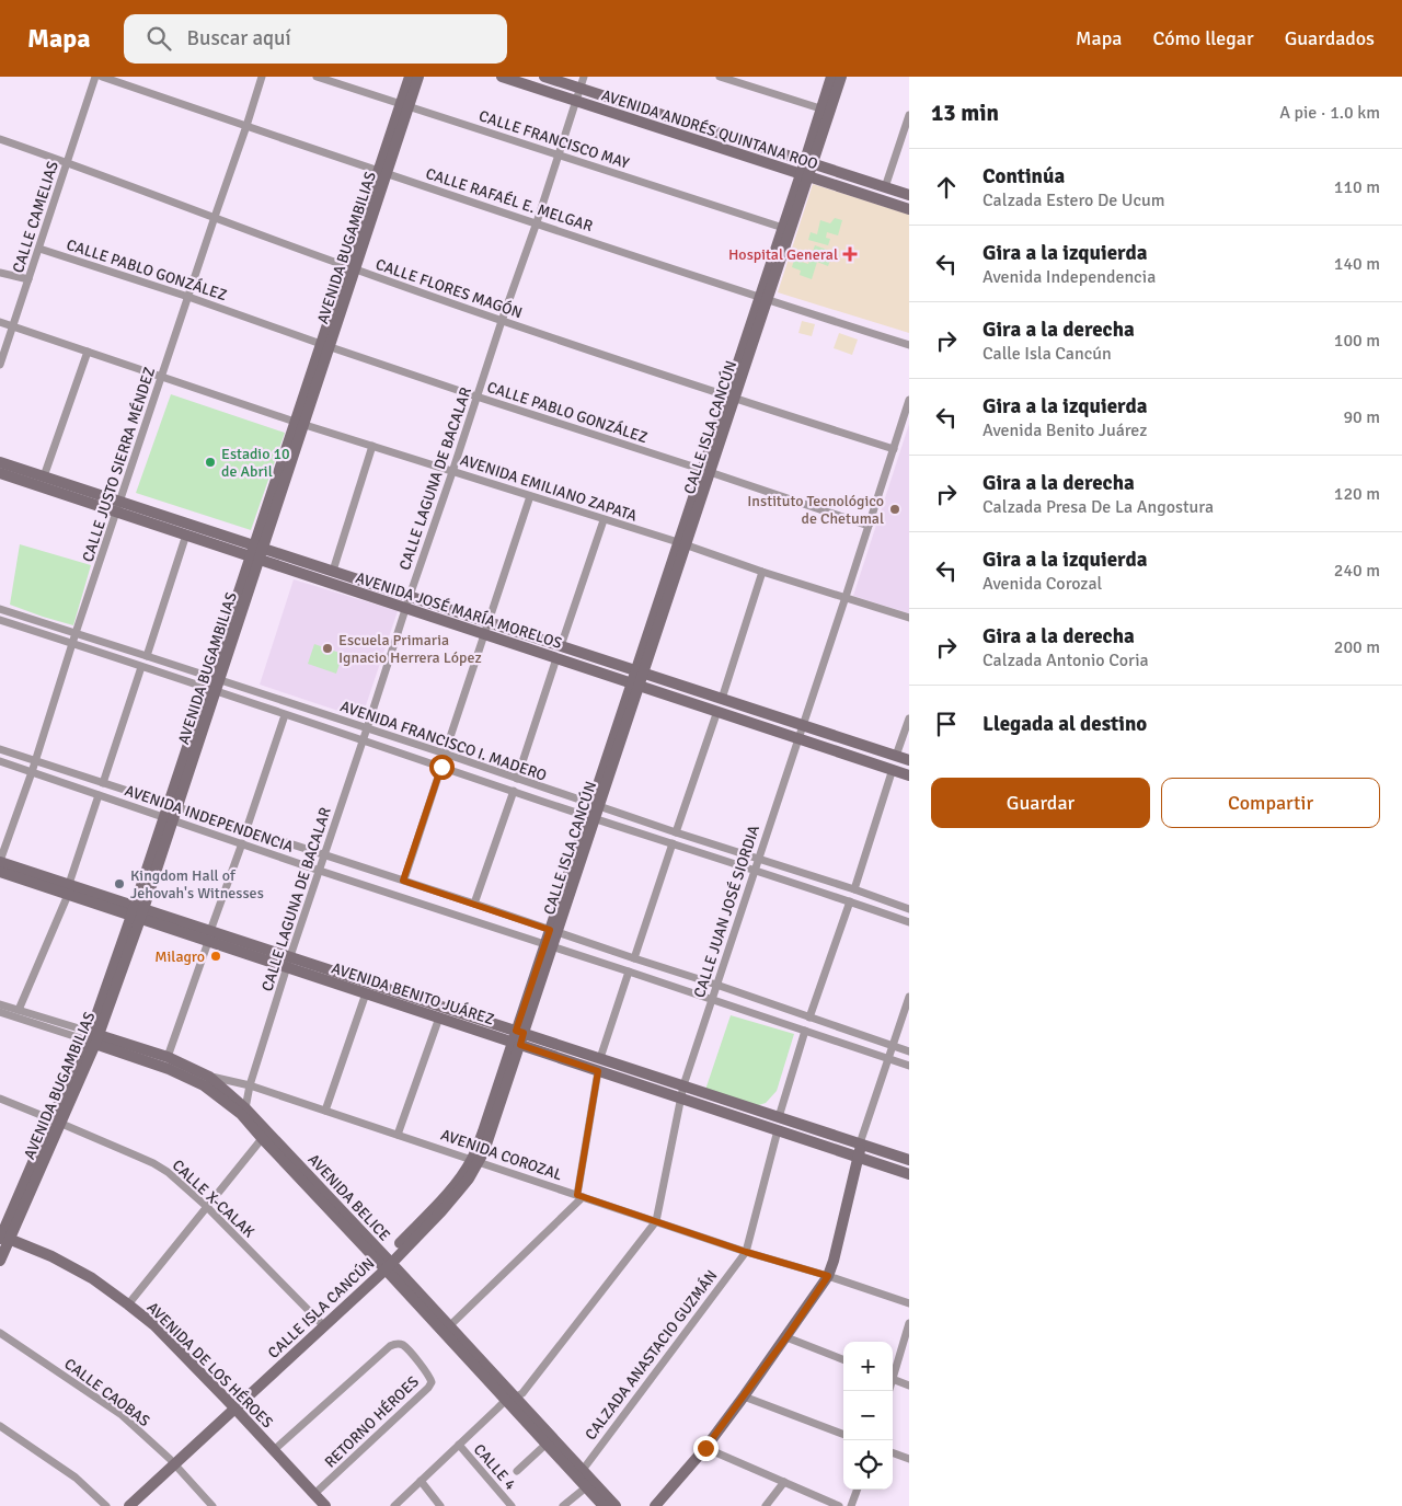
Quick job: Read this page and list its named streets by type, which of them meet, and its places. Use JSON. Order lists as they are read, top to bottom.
{
  "streets": {
    "main road": [
      "AVENIDA ANDRÉS QUINTANA ROO",
      "AVENIDA BUGAMBILIAS",
      "CALLE ISLA CANCÚN",
      "AVENIDA JOSÉ MARÍA MORELOS",
      "AVENIDA BENITO JUÁREZ",
      "AVENIDA BELICE",
      "AVENIDA DE LOS HÉROES"
    ],
    "street": [
      "CALLE FRANCISCO MAY",
      "CALLE RAFAÉL E. MELGAR",
      "CALLE CAMELIAS",
      "CALLE PABLO GONZÁLEZ",
      "CALLE FLORES MAGÓN",
      "CALLE JUSTO SIERRA MÉNDEZ",
      "CALLE LAGUNA DE BACALAR",
      "AVENIDA EMILIANO ZAPATA",
      "AVENIDA FRANCISCO I. MADERO",
      "AVENIDA INDEPENDENCIA",
      "CALLE JUAN JOSÉ SIORDIA",
      "AVENIDA COROZAL",
      "CALLE X-CALAK",
      "CALZADA ANASTACIO GUZMÁN",
      "CALLE CAOBAS",
      "RETORNO HÉROES",
      "CALLE 4"
    ]
  },
  "crossings": [
    ["AVENIDA ANDRÉS QUINTANA ROO", "CALLE ISLA CANCÚN"],
    ["AVENIDA ANDRÉS QUINTANA ROO", "CALLE LAGUNA DE BACALAR"],
    ["CALLE FRANCISCO MAY", "AVENIDA BUGAMBILIAS"],
    ["CALLE FRANCISCO MAY", "CALLE ISLA CANCÚN"],
    ["CALLE FRANCISCO MAY", "CALLE LAGUNA DE BACALAR"],
    ["CALLE RAFAÉL E. MELGAR", "AVENIDA BUGAMBILIAS"],
    ["CALLE RAFAÉL E. MELGAR", "CALLE ISLA CANCÚN"],
    ["CALLE RAFAÉL E. MELGAR", "CALLE JUSTO SIERRA MÉNDEZ"],
    ["CALLE RAFAÉL E. MELGAR", "CALLE LAGUNA DE BACALAR"],
    ["CALLE CAMELIAS", "CALLE PABLO GONZÁLEZ"],
    ["CALLE CAMELIAS", "CALLE FLORES MAGÓN"],
    ["CALLE CAMELIAS", "AVENIDA EMILIANO ZAPATA"],
    ["AVENIDA BUGAMBILIAS", "CALLE PABLO GONZÁLEZ"],
    ["AVENIDA BUGAMBILIAS", "CALLE FLORES MAGÓN"],
    ["AVENIDA BUGAMBILIAS", "AVENIDA EMILIANO ZAPATA"],
    ["AVENIDA BUGAMBILIAS", "AVENIDA JOSÉ MARÍA MORELOS"],
    ["AVENIDA BUGAMBILIAS", "AVENIDA FRANCISCO I. MADERO"],
    ["AVENIDA BUGAMBILIAS", "AVENIDA INDEPENDENCIA"],
    ["AVENIDA BUGAMBILIAS", "AVENIDA BENITO JUÁREZ"],
    ["AVENIDA BUGAMBILIAS", "AVENIDA BELICE"],
    ["AVENIDA BUGAMBILIAS", "CALLE X-CALAK"],
    ["AVENIDA BUGAMBILIAS", "AVENIDA DE LOS HÉROES"],
    ["CALLE PABLO GONZÁLEZ", "CALLE ISLA CANCÚN"],
    ["CALLE PABLO GONZÁLEZ", "CALLE JUSTO SIERRA MÉNDEZ"],
    ["CALLE PABLO GONZÁLEZ", "CALLE LAGUNA DE BACALAR"],
    ["CALLE PABLO GONZÁLEZ", "CALLE JUAN JOSÉ SIORDIA"],
    ["CALLE FLORES MAGÓN", "CALLE ISLA CANCÚN"],
    ["CALLE FLORES MAGÓN", "CALLE JUSTO SIERRA MÉNDEZ"],
    ["CALLE FLORES MAGÓN", "CALLE LAGUNA DE BACALAR"],
    ["CALLE FLORES MAGÓN", "CALLE JUAN JOSÉ SIORDIA"],
    ["CALLE ISLA CANCÚN", "AVENIDA EMILIANO ZAPATA"],
    ["CALLE ISLA CANCÚN", "AVENIDA JOSÉ MARÍA MORELOS"],
    ["CALLE ISLA CANCÚN", "AVENIDA FRANCISCO I. MADERO"],
    ["CALLE ISLA CANCÚN", "AVENIDA INDEPENDENCIA"],
    ["CALLE ISLA CANCÚN", "AVENIDA BENITO JUÁREZ"],
    ["CALLE ISLA CANCÚN", "AVENIDA COROZAL"],
    ["CALLE ISLA CANCÚN", "AVENIDA BELICE"],
    ["CALLE ISLA CANCÚN", "CALLE X-CALAK"],
    ["CALLE ISLA CANCÚN", "AVENIDA DE LOS HÉROES"],
    ["CALLE ISLA CANCÚN", "CALLE CAOBAS"],
    ["CALLE JUSTO SIERRA MÉNDEZ", "AVENIDA EMILIANO ZAPATA"],
    ["CALLE JUSTO SIERRA MÉNDEZ", "AVENIDA JOSÉ MARÍA MORELOS"],
    ["CALLE JUSTO SIERRA MÉNDEZ", "AVENIDA FRANCISCO I. MADERO"],
    ["CALLE JUSTO SIERRA MÉNDEZ", "AVENIDA INDEPENDENCIA"],
    ["CALLE JUSTO SIERRA MÉNDEZ", "AVENIDA BENITO JUÁREZ"],
    ["CALLE LAGUNA DE BACALAR", "AVENIDA EMILIANO ZAPATA"],
    ["CALLE LAGUNA DE BACALAR", "AVENIDA JOSÉ MARÍA MORELOS"],
    ["CALLE LAGUNA DE BACALAR", "AVENIDA FRANCISCO I. MADERO"],
    ["CALLE LAGUNA DE BACALAR", "AVENIDA INDEPENDENCIA"],
    ["CALLE LAGUNA DE BACALAR", "AVENIDA BENITO JUÁREZ"],
    ["CALLE LAGUNA DE BACALAR", "AVENIDA COROZAL"],
    ["CALLE LAGUNA DE BACALAR", "AVENIDA BELICE"],
    ["AVENIDA EMILIANO ZAPATA", "CALLE JUAN JOSÉ SIORDIA"],
    ["AVENIDA JOSÉ MARÍA MORELOS", "CALLE JUAN JOSÉ SIORDIA"],
    ["AVENIDA FRANCISCO I. MADERO", "CALLE JUAN JOSÉ SIORDIA"],
    ["AVENIDA INDEPENDENCIA", "CALLE JUAN JOSÉ SIORDIA"],
    ["CALLE JUAN JOSÉ SIORDIA", "AVENIDA BENITO JUÁREZ"],
    ["CALLE JUAN JOSÉ SIORDIA", "AVENIDA COROZAL"],
    ["CALLE JUAN JOSÉ SIORDIA", "AVENIDA BELICE"],
    ["CALLE JUAN JOSÉ SIORDIA", "CALLE 4"],
    ["AVENIDA BENITO JUÁREZ", "CALZADA ANASTACIO GUZMÁN"],
    ["AVENIDA COROZAL", "AVENIDA BELICE"],
    ["AVENIDA COROZAL", "CALZADA ANASTACIO GUZMÁN"],
    ["AVENIDA BELICE", "CALZADA ANASTACIO GUZMÁN"],
    ["AVENIDA DE LOS HÉROES", "RETORNO HÉROES"]
  ],
  "places": {
    "health": ["Hospital General"],
    "other": [
      "Estadio 10 de Abril",
      "Instituto Tecnológico de Chetumal",
      "Escuela Primaria Ignacio Herrera López",
      "Kingdom Hall of Jehovah's Witnesses",
      "Milagro"
    ]
  },
  "page": {
    "header": "Mapa",
    "search": "Buscar aquí",
    "nav": ["Mapa", "Cómo llegar", "Guardados"],
    "heading": ["13 min", "A pie · 1.0 km"],
    "list": [
      ["Continúa", "Calzada Estero De Ucum", "110 m"],
      ["Gira a la izquierda", "Avenida Independencia", "140 m"],
      ["Gira a la derecha", "Calle Isla Cancún", "100 m"],
      ["Gira a la izquierda", "Avenida Benito Juárez", "90 m"],
      ["Gira a la derecha", "Calzada Presa De La Angostura", "120 m"],
      ["Gira a la izquierda", "Avenida Corozal", "240 m"],
      ["Gira a la derecha", "Calzada Antonio Coria", "200 m"],
      "Llegada al destino"
    ],
    "buttons": ["Guardar", "Compartir"],
    "map_buttons": ["+", "−"]
  }
}
